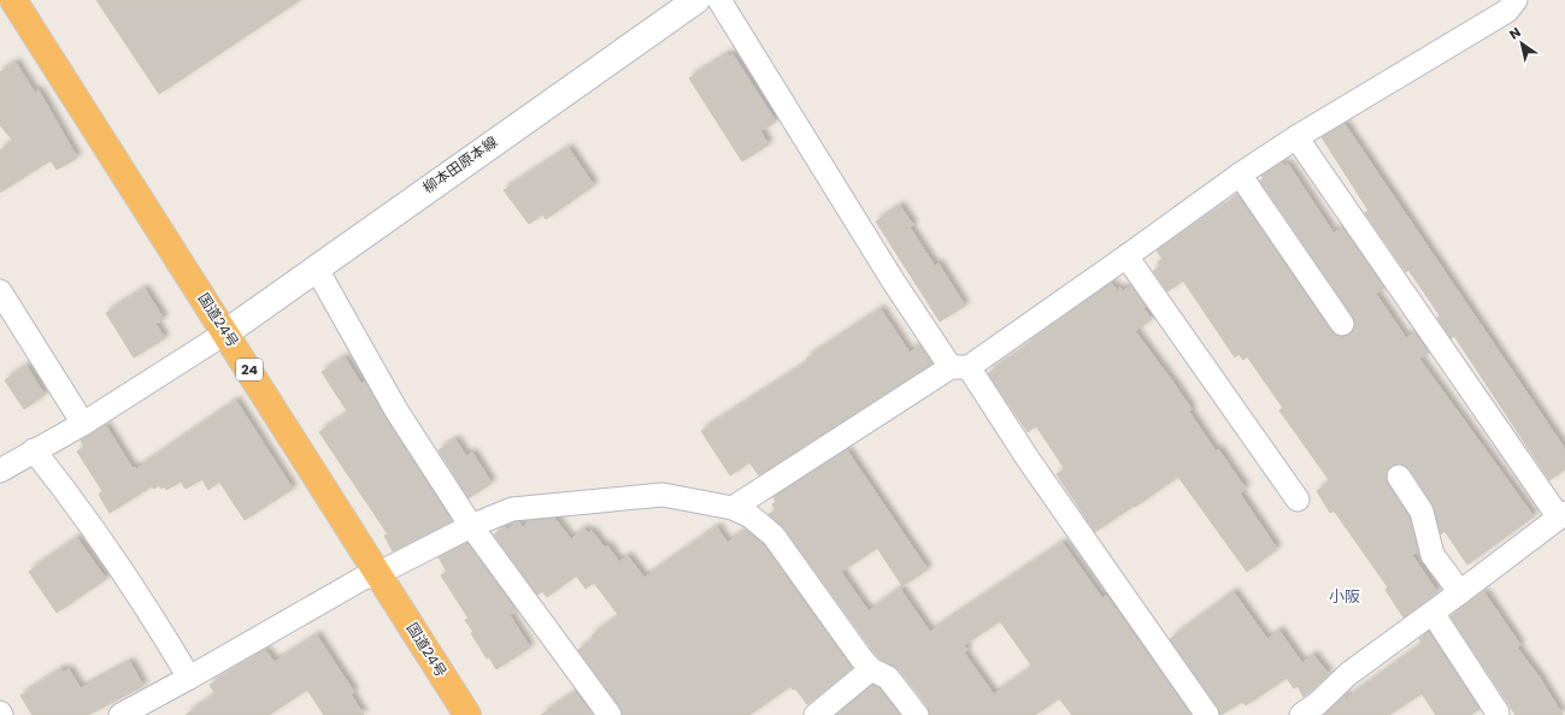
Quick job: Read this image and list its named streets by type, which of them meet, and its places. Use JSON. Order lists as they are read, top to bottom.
{
  "streets": {
    "highway": ["国道24号", "24"],
    "main road": ["柳本田原本線"]
  },
  "crossings": [
    ["柳本田原本線", "国道24号"]
  ],
  "districts": ["小阪"],
  "north": "top left"
}
